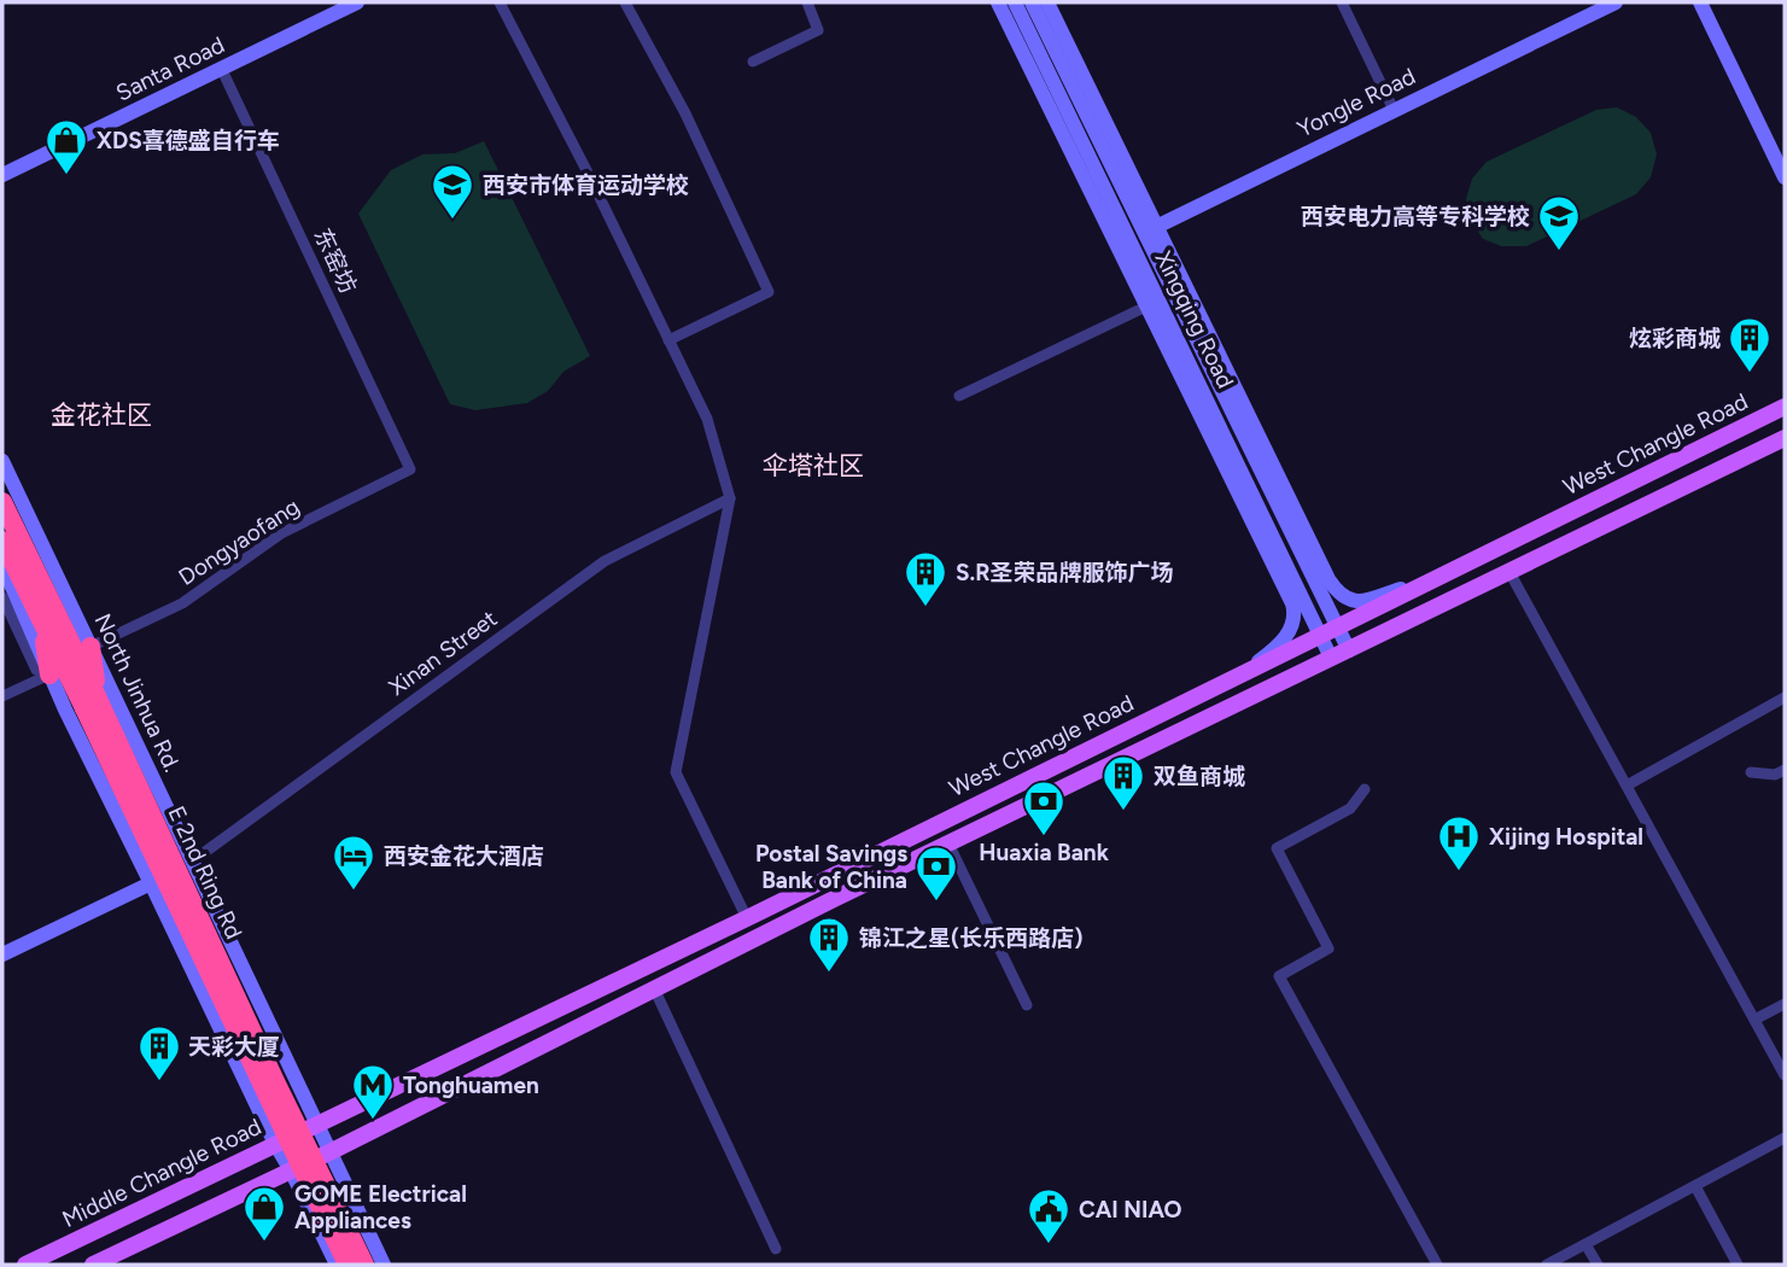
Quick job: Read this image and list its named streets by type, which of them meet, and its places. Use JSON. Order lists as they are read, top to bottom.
{
  "streets": {
    "highway": ["E 2nd Ring Rd"],
    "main road": [
      "Santa Road",
      "Yongle Road",
      "Xingqing Road",
      "West Changle Road",
      "North Jinhua Rd.",
      "Middle Changle Road"
    ],
    "street": ["Dongyaofang", "Xinan Street"]
  },
  "crossings": [
    ["Santa Road", "Dongyaofang"],
    ["Yongle Road", "Xingqing Road"],
    ["Xingqing Road", "West Changle Road"],
    ["West Changle Road", "North Jinhua Rd."],
    ["West Changle Road", "Middle Changle Road"],
    ["Dongyaofang", "North Jinhua Rd."],
    ["Xinan Street", "North Jinhua Rd."],
    ["North Jinhua Rd.", "Middle Changle Road"]
  ],
  "districts": ["金花社区", "伞塔社区"],
  "places": {
    "shop": ["XDS喜德盛自行车", "GOME Electrical Appliances"],
    "school or university": ["西安市体育运动学校", "西安电力高等专科学校"],
    "building": [
      "炫彩商城",
      "S.R圣荣品牌服饰广场",
      "双鱼商城",
      "锦江之星(长乐西路店)",
      "天彩大厦"
    ],
    "bank": ["Huaxia Bank", "Postal Savings Bank of China"],
    "hospital": ["Xijing Hospital"],
    "hotel": ["西安金花大酒店"],
    "metro station": ["Tonghuamen"],
    "public building": ["CAI NIAO"]
  }
}
